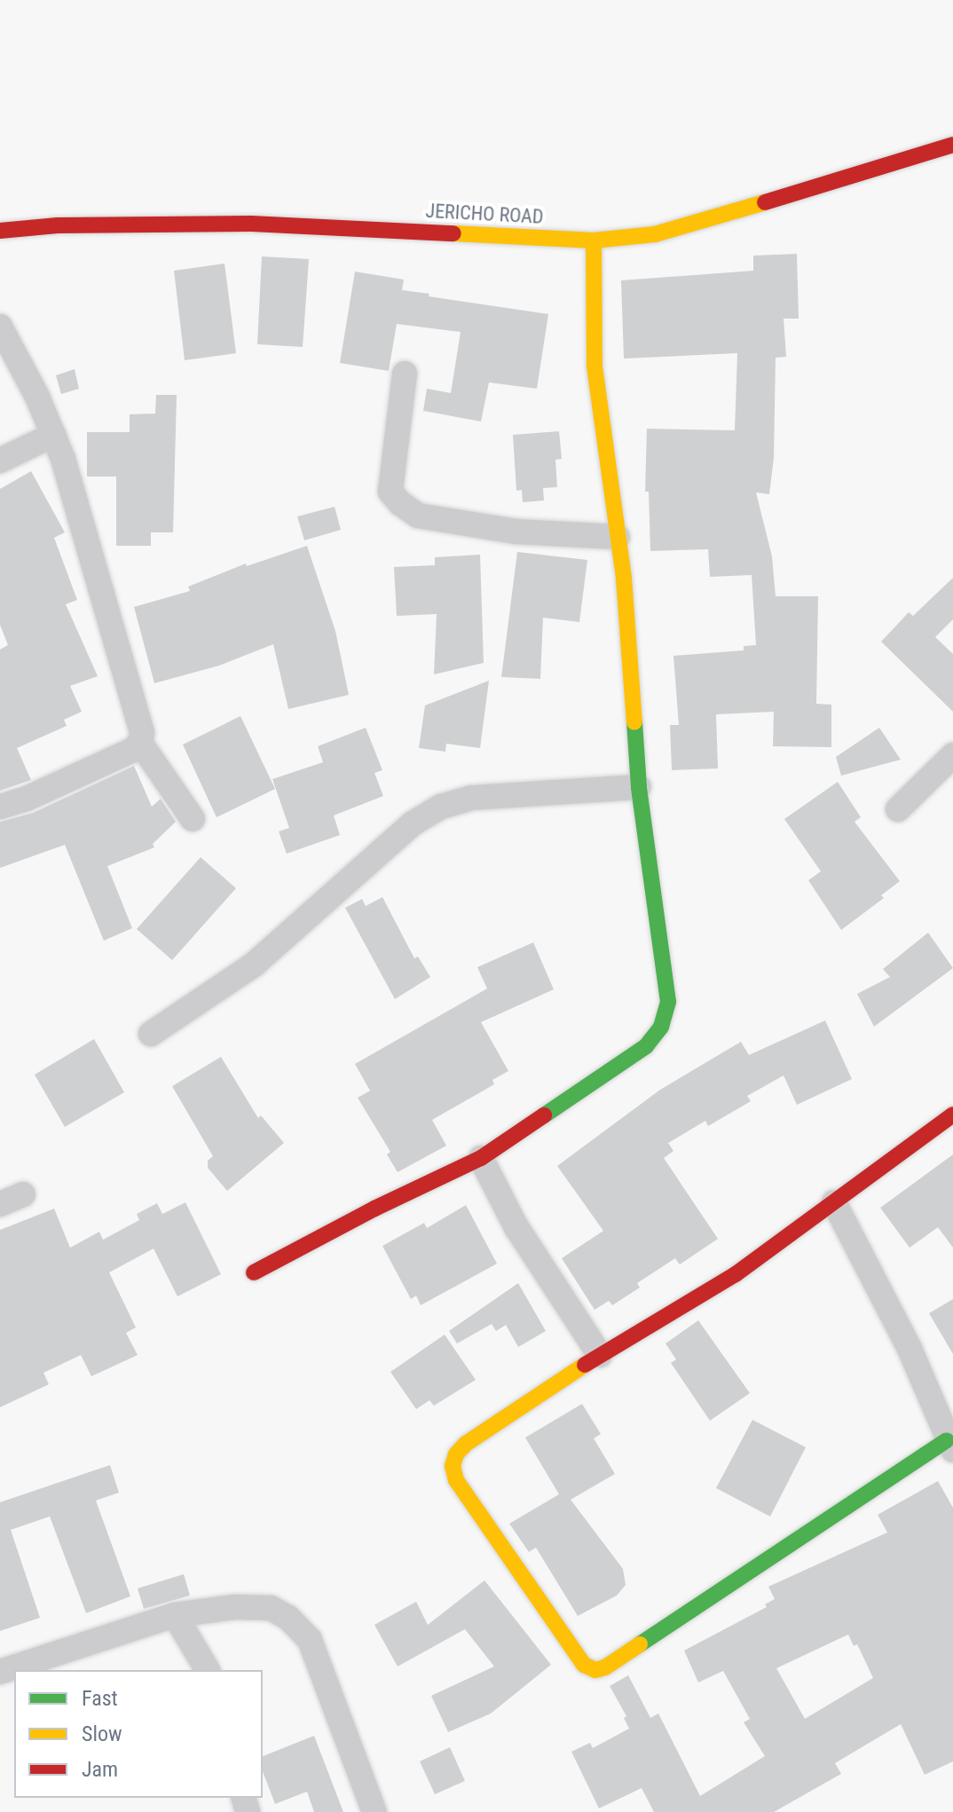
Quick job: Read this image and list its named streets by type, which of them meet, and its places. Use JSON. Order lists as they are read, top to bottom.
{
  "streets": {
    "street": ["JERICHO ROAD"]
  },
  "legend": ["Fast", "Slow", "Jam"]
}
